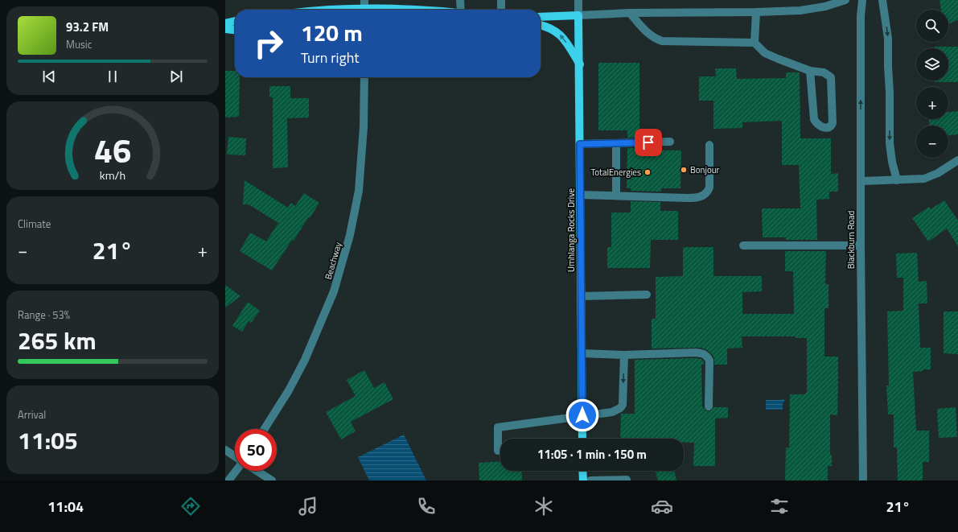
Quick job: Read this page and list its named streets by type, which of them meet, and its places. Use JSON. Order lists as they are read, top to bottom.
{
  "streets": {
    "main road": ["Umhlanga Rocks Drive"],
    "street": ["Blackburn Road", "Beachway"]
  },
  "places": ["Bonjour", "TotalEnergies"],
  "page": {
    "map_buttons": ["+", "−"],
    "turn": ["120 m", "Turn right"],
    "song": ["93.2 FM", "Music"],
    "tile": [
      "Climate",
      ["Range · 53%", "265 km"],
      ["Arrival", "11:05"]
    ],
    "heat": ["−", "21°", "+"],
    "limit": "50",
    "trip": "11:05 · 1 min · 150 m",
    "tabs": ["11:04", "21°"],
    "gauge": ["46", "km/h"]
  }
}
